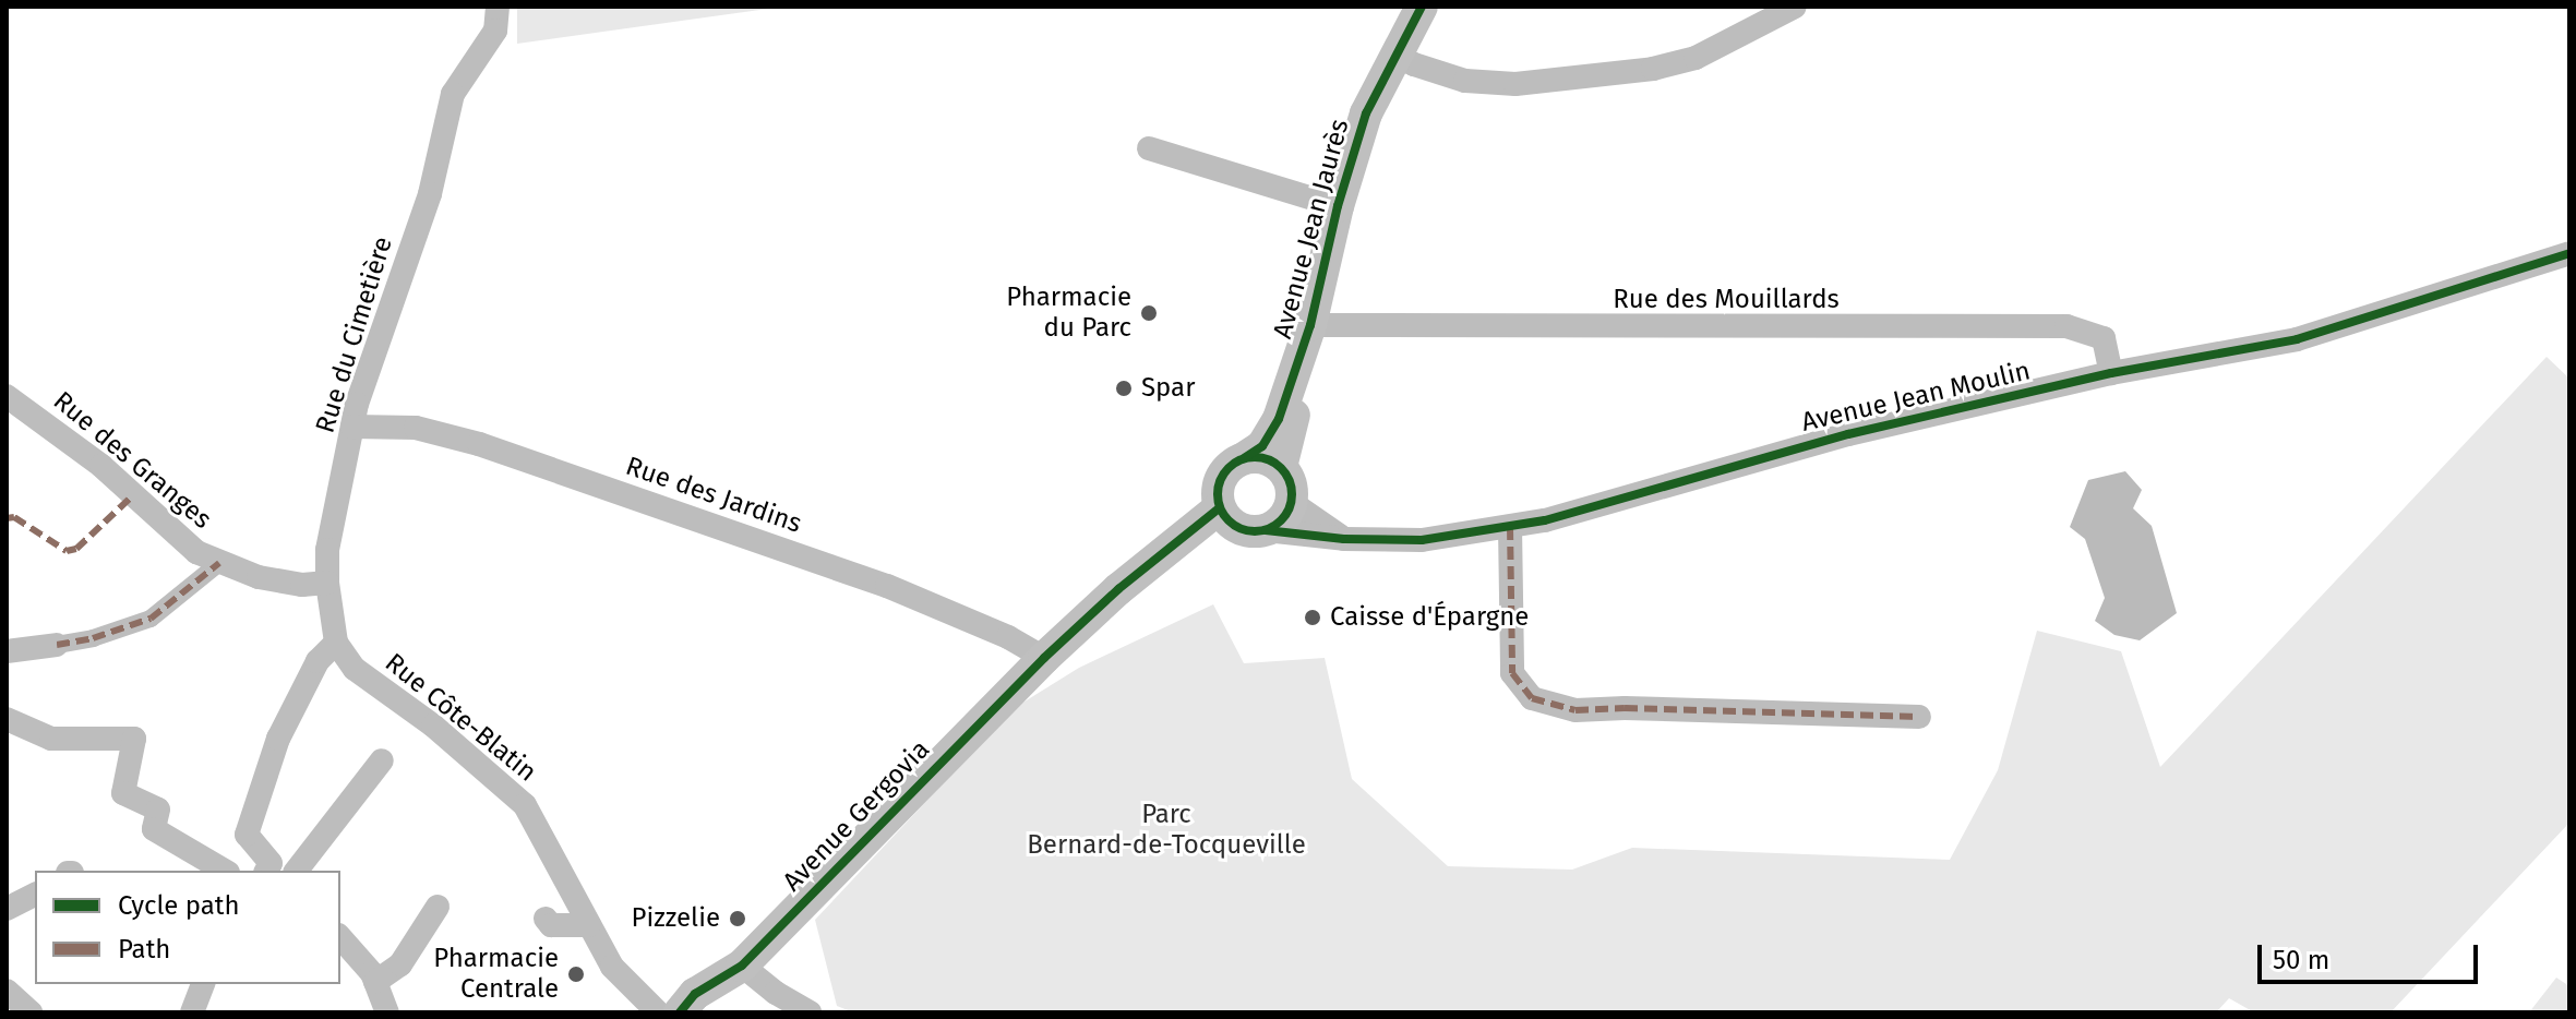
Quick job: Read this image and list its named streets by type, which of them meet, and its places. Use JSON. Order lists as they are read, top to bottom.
{
  "streets": {
    "main road": ["Avenue Jean Jaurès", "Avenue Gergovia"],
    "street": [
      "Rue des Mouillards",
      "Rue du Cimetière",
      "Avenue Jean Moulin",
      "Rue des Granges",
      "Rue des Jardins",
      "Rue Côte-Blatin"
    ]
  },
  "crossings": [
    ["Avenue Jean Jaurès", "Rue des Mouillards"],
    ["Avenue Jean Jaurès", "Avenue Jean Moulin"],
    ["Avenue Jean Jaurès", "Avenue Gergovia"],
    ["Rue des Mouillards", "Avenue Jean Moulin"],
    ["Rue du Cimetière", "Rue des Granges"],
    ["Rue du Cimetière", "Rue des Jardins"],
    ["Rue du Cimetière", "Rue Côte-Blatin"],
    ["Avenue Jean Moulin", "Avenue Gergovia"],
    ["Rue des Jardins", "Avenue Gergovia"]
  ],
  "parks": ["Parc Bernard-de-Tocqueville"],
  "places": [
    "Pharmacie du Parc",
    "Spar",
    "Caisse d'Épargne",
    "Pizzelie",
    "Pharmacie Centrale"
  ],
  "legend": ["Cycle path", "Path"],
  "scale_bar": "50 m"
}
